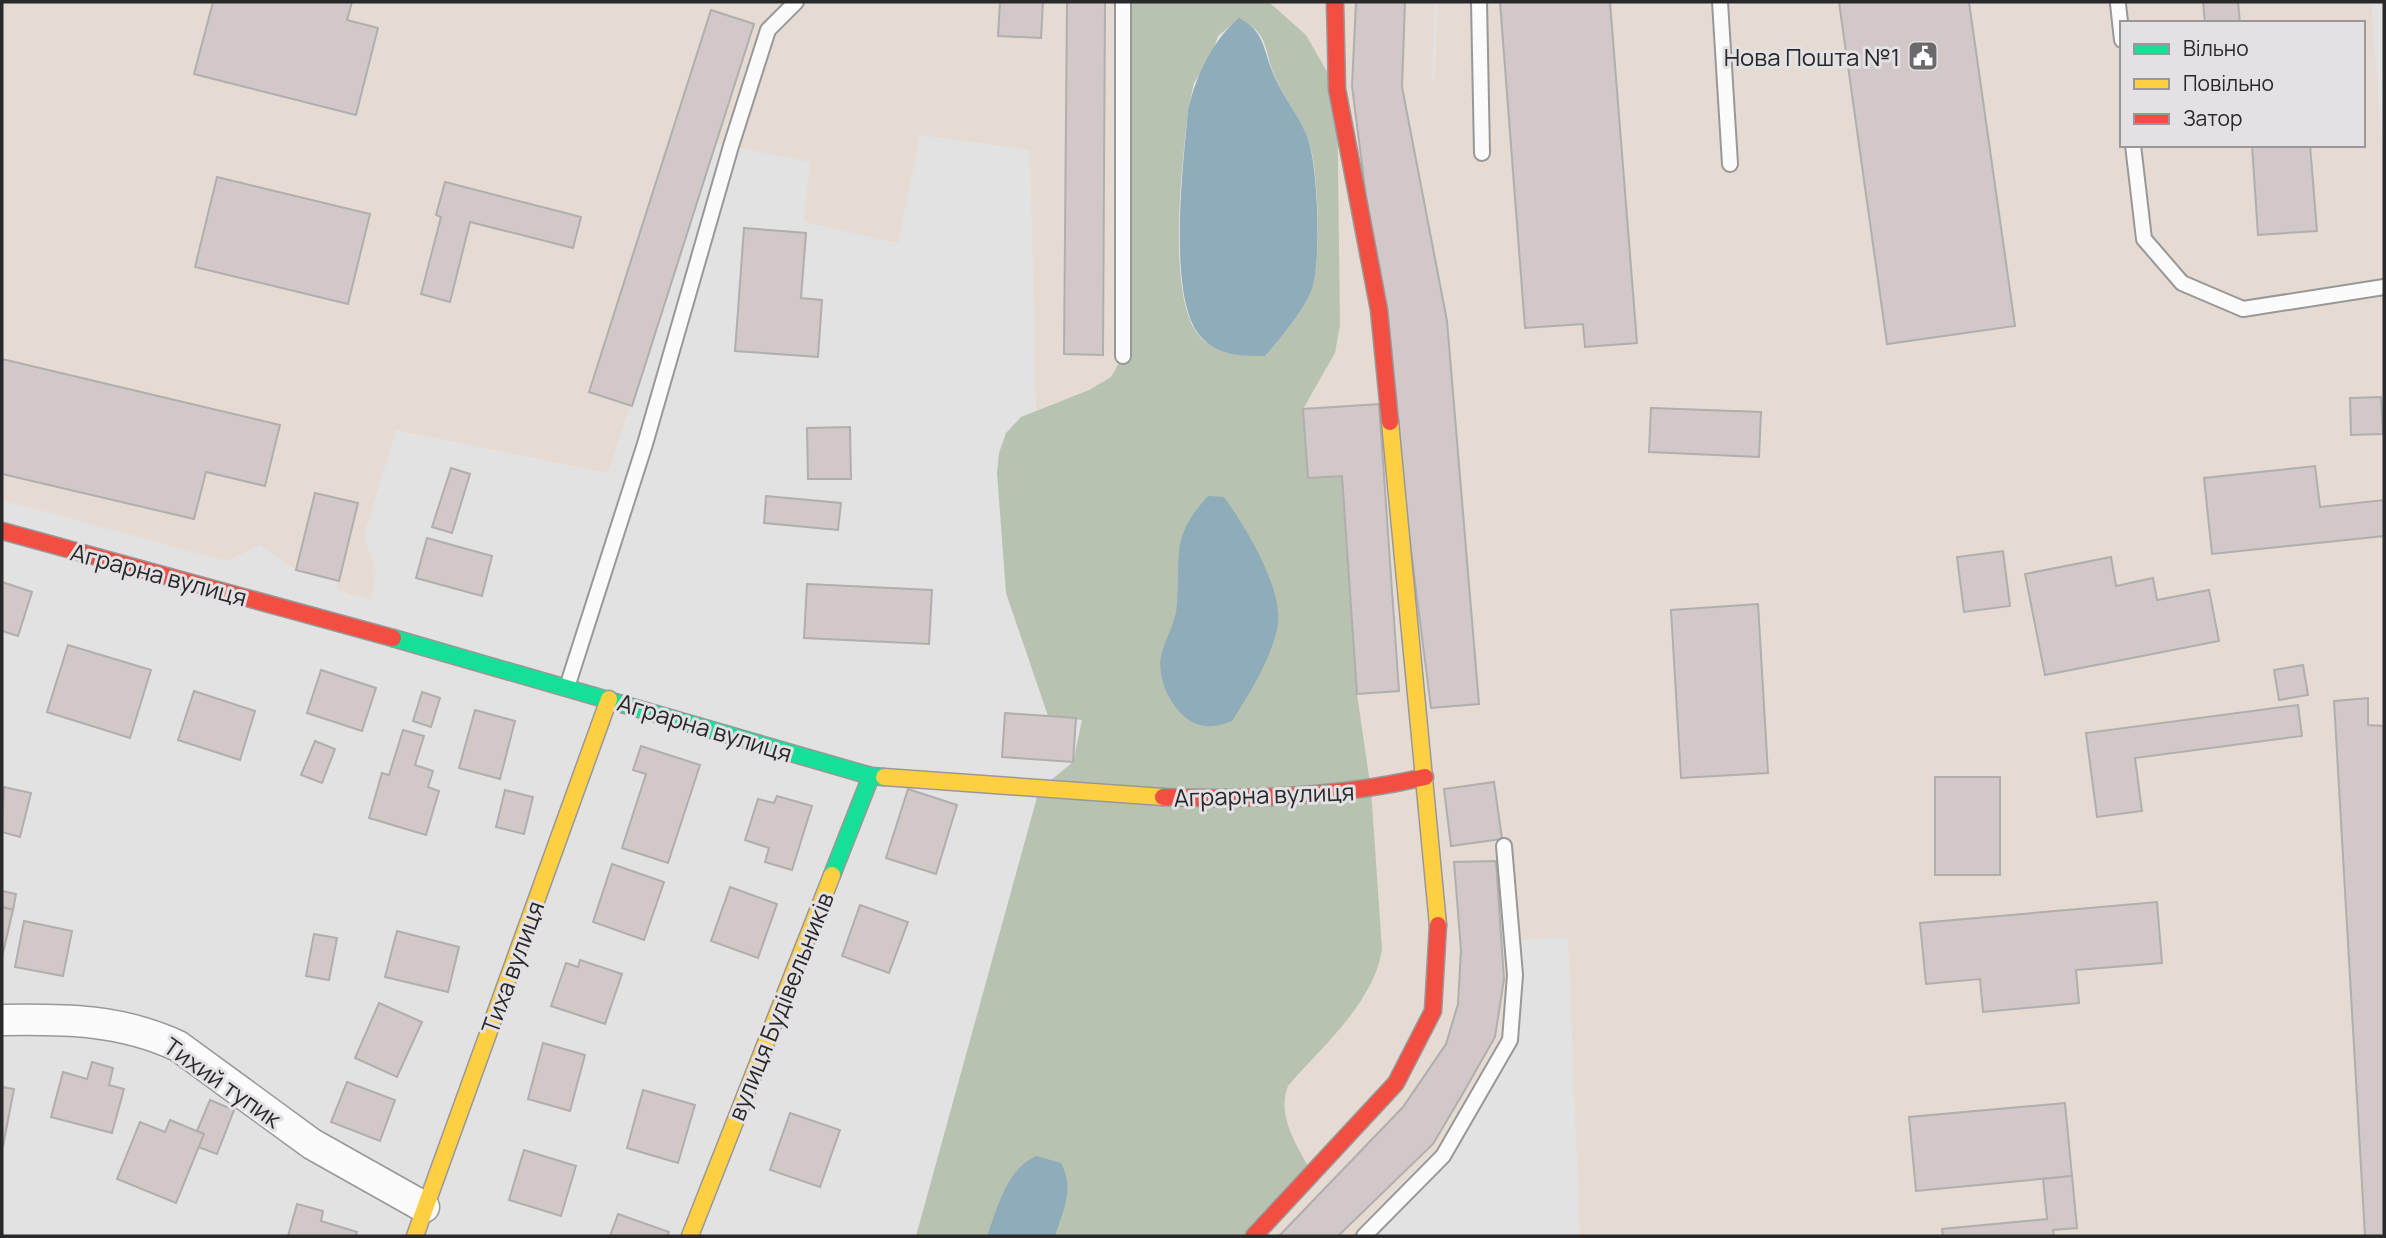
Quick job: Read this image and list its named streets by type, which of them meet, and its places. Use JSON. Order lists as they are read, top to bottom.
{
  "streets": {
    "street": [
      "Аграрна вулиця",
      "Тиха вулиця",
      "вулиця Будівельників",
      "Тихий тупик"
    ]
  },
  "crossings": [
    ["Аграрна вулиця", "Тиха вулиця"],
    ["Аграрна вулиця", "вулиця Будівельників"],
    ["Тиха вулиця", "Тихий тупик"]
  ],
  "places": {
    "public building": ["Нова Пошта №1"]
  },
  "legend": ["Вільно", "Повільно", "Затор"]
}
